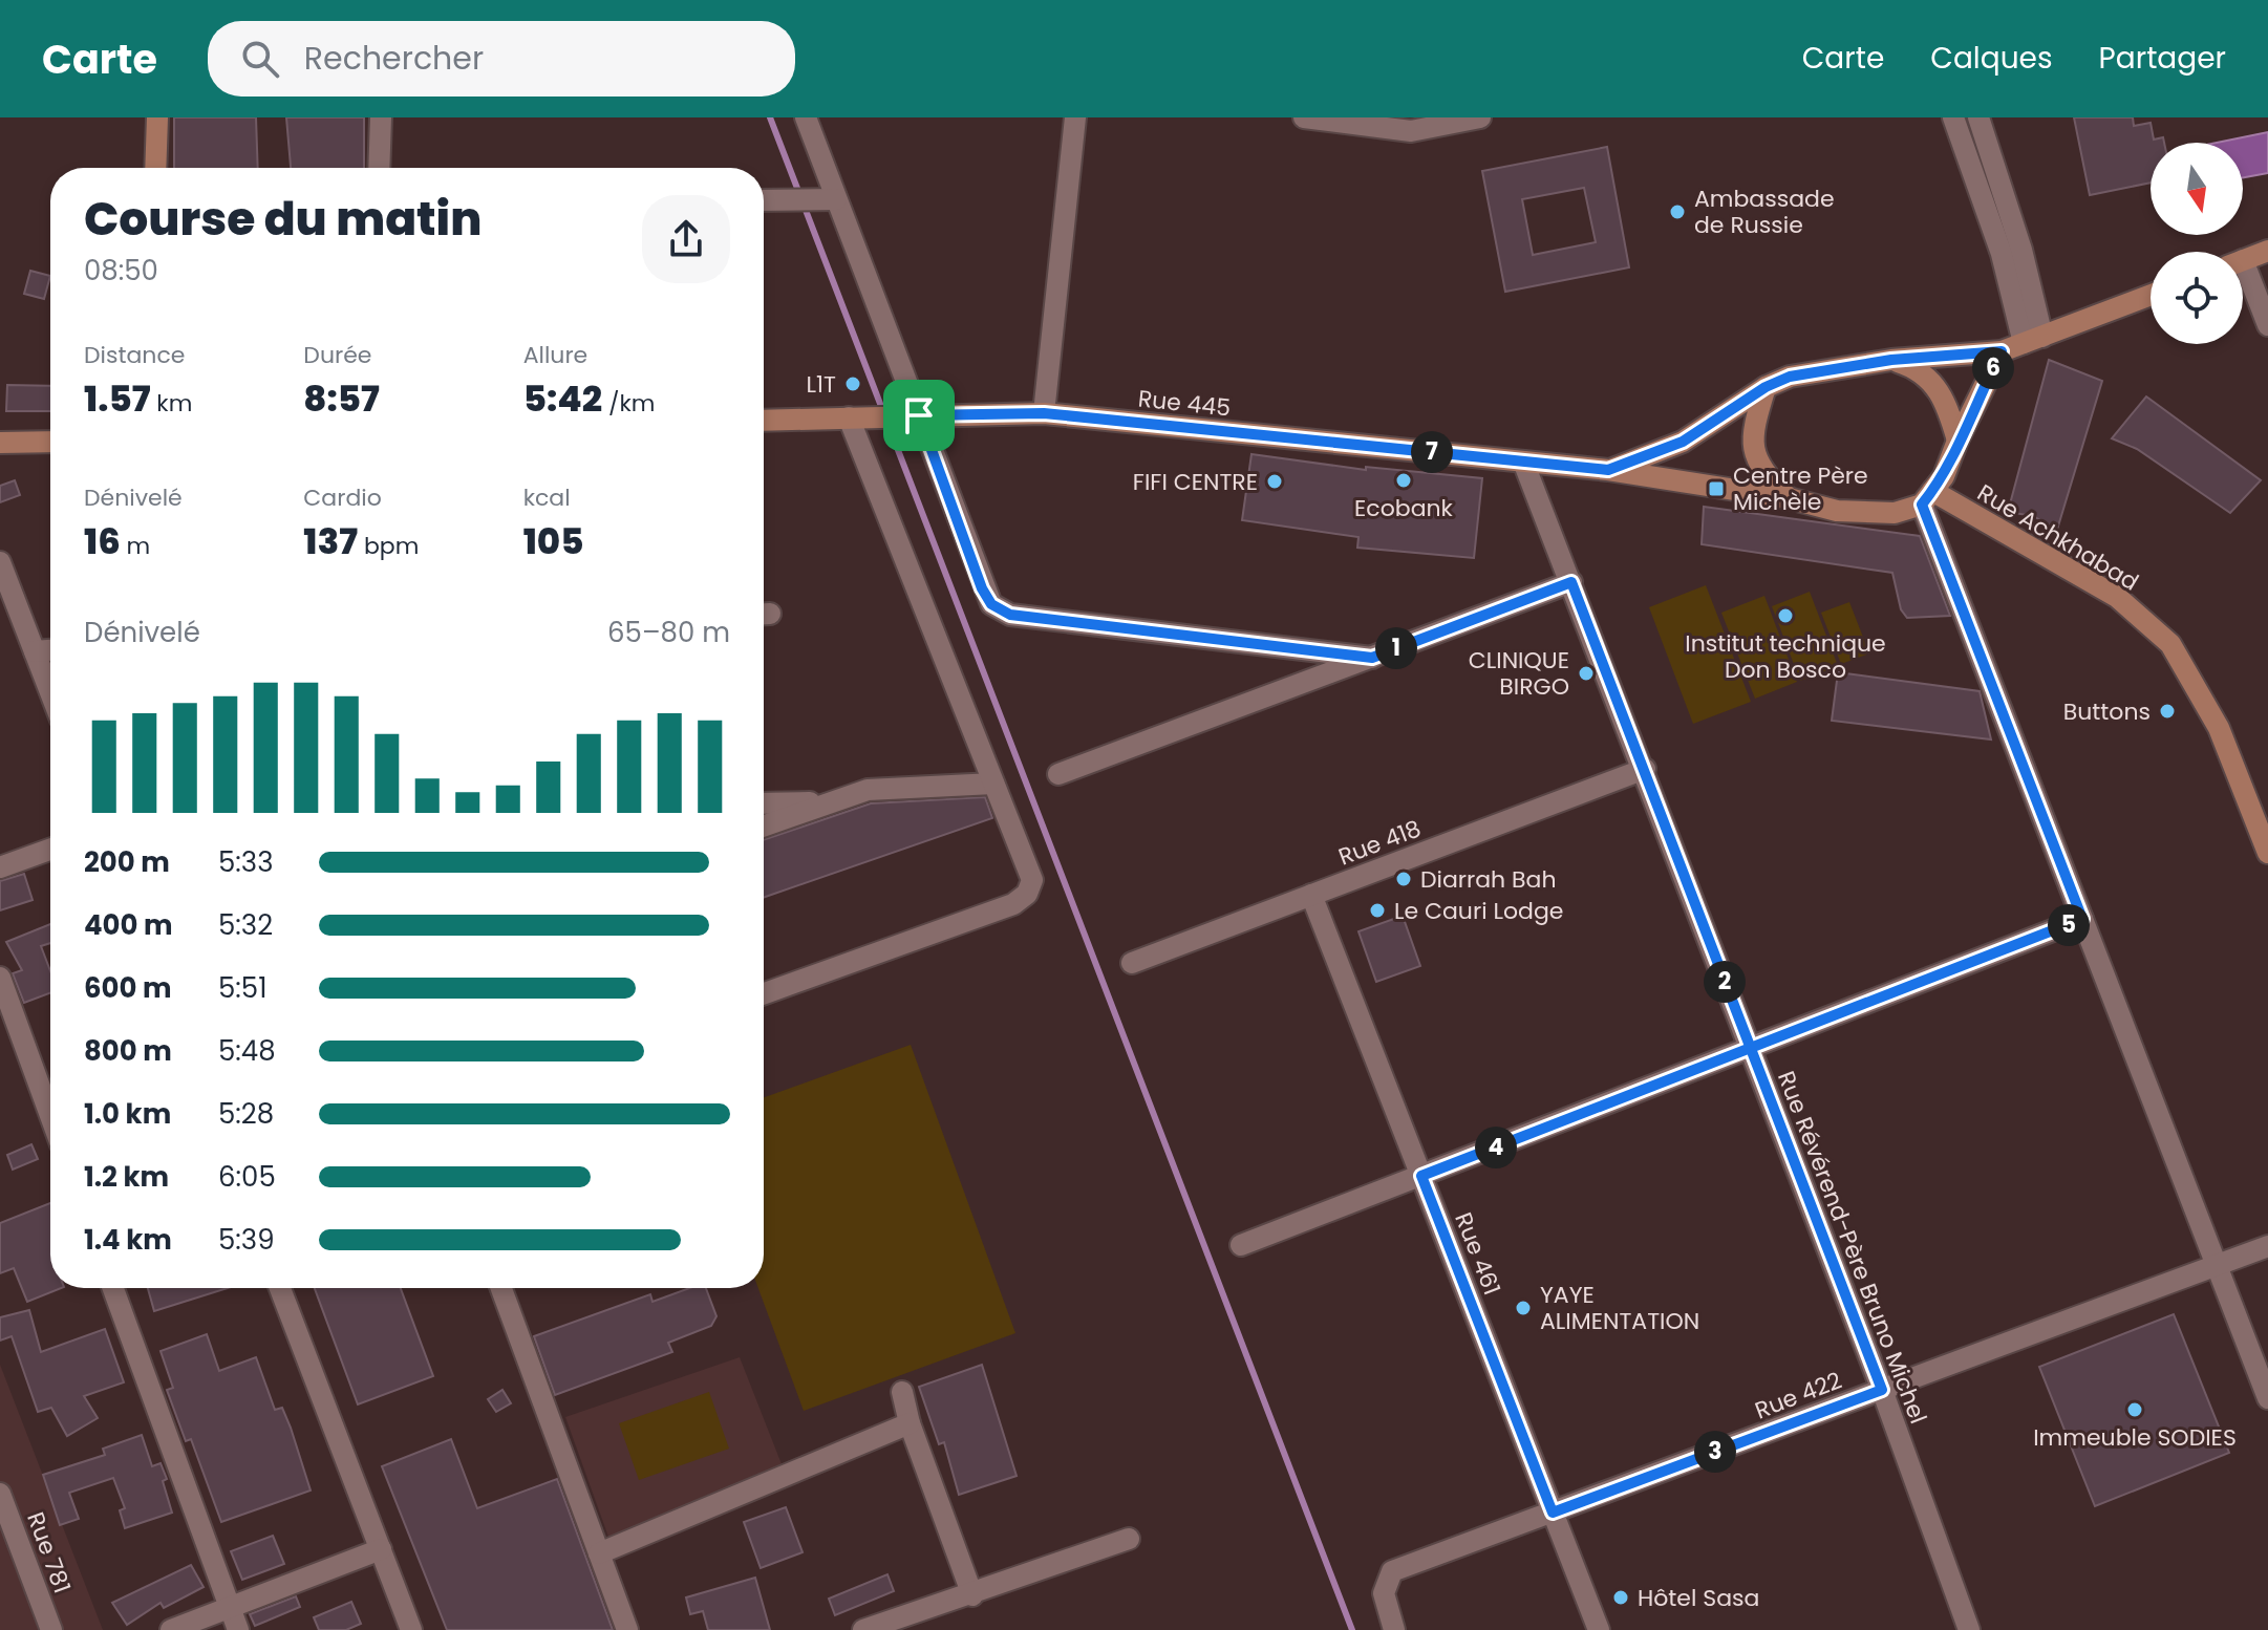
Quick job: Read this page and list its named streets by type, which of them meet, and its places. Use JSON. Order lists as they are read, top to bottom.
{
  "streets": {
    "street": [
      "Rue 445",
      "Rue Achkhabad",
      "Rue 418",
      "Rue Révérend-Père Bruno Michel",
      "Rue 461",
      "Rue 422",
      "Rue 781"
    ]
  },
  "crossings": [
    ["Rue 445", "Rue Achkhabad"],
    ["Rue 445", "Rue Révérend-Père Bruno Michel"],
    ["Rue 418", "Rue Révérend-Père Bruno Michel"],
    ["Rue 418", "Rue 461"],
    ["Rue Révérend-Père Bruno Michel", "Rue 422"],
    ["Rue 461", "Rue 422"]
  ],
  "places": {
    "other": [
      "Ambassade de Russie",
      "L1T",
      "Ecobank",
      "FIFI CENTRE",
      "Institut technique Don Bosco",
      "CLINIQUE BIRGO",
      "Buttons",
      "Diarrah Bah",
      "Le Cauri Lodge",
      "YAYE ALIMENTATION",
      "Immeuble SODIES",
      "Hôtel Sasa"
    ],
    "transit": ["Centre Père Michèle"]
  },
  "north": "bottom",
  "page": {
    "header": "Carte",
    "search": "Rechercher",
    "nav": ["Carte", "Calques", "Partager"],
    "heading": ["Course du matin", "08:50"],
    "stats": [
      ["Distance", "1.57 km"],
      ["Durée", "8:57"],
      ["Allure", "5:42 /km"],
      ["Dénivelé", "16 m"],
      ["Cardio", "137 bpm"],
      ["kcal", "105"]
    ],
    "pins": [
      "6",
      "7",
      "1",
      "5",
      "2",
      "4",
      "3"
    ],
    "chart": ["Dénivelé", "65–80 m"],
    "list": [
      {
        "name": "200 m",
        "note": "5:33"
      },
      {
        "name": "400 m",
        "note": "5:32"
      },
      {
        "name": "600 m",
        "note": "5:51"
      },
      {
        "name": "800 m",
        "note": "5:48"
      },
      {
        "name": "1.0 km",
        "note": "5:28"
      },
      {
        "name": "1.2 km",
        "note": "6:05"
      },
      {
        "name": "1.4 km",
        "note": "5:39"
      }
    ]
  }
}
